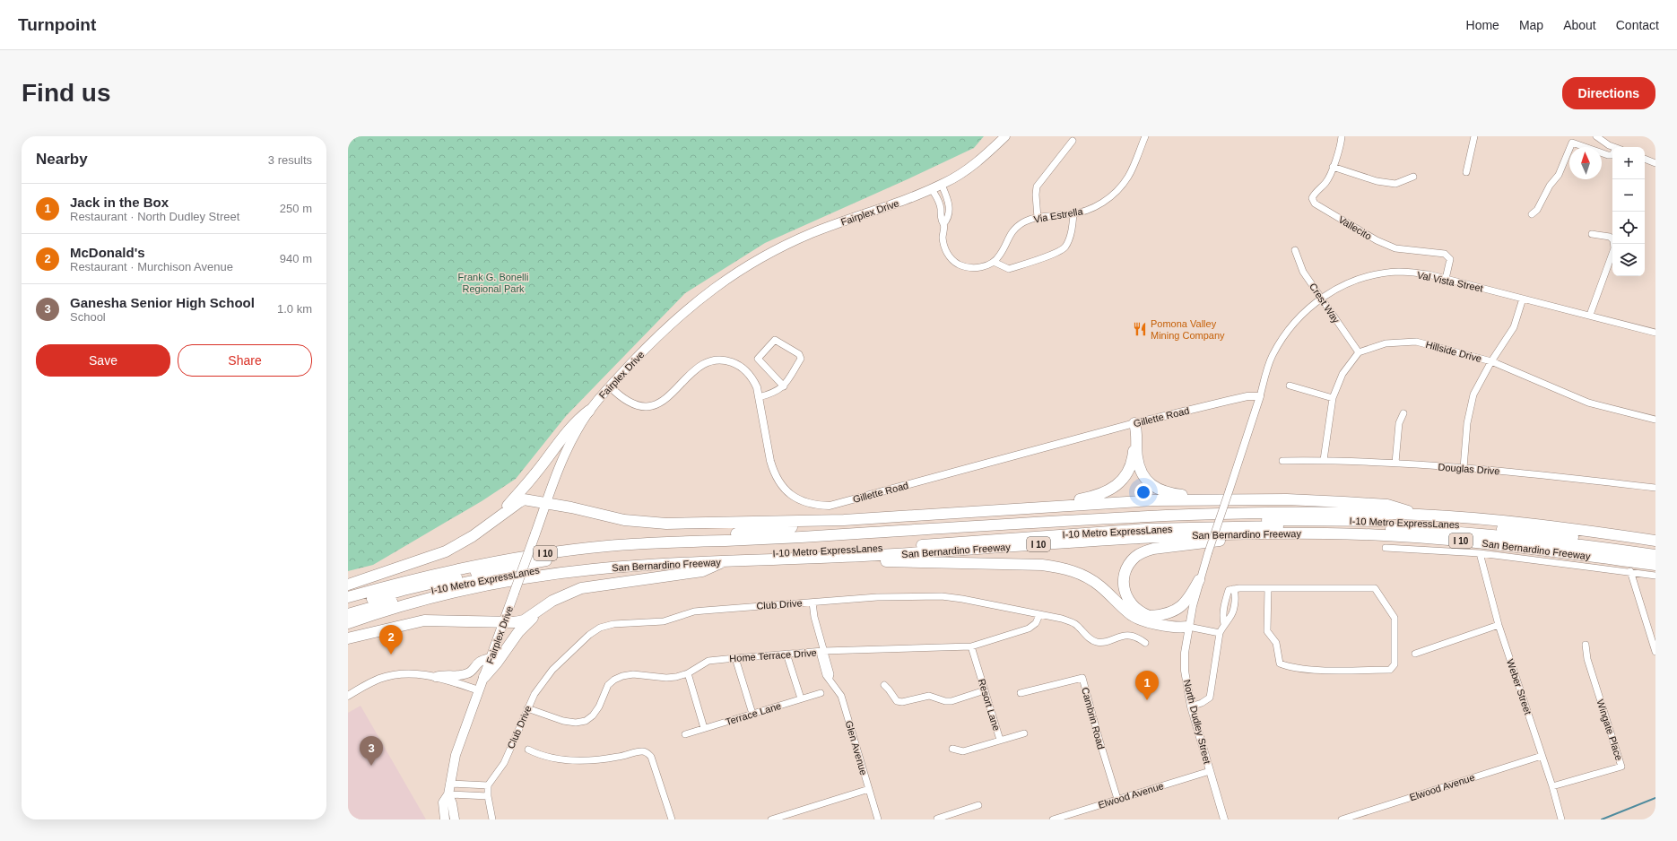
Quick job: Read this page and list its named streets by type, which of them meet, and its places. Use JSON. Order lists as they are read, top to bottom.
{
  "streets": {
    "highway": ["I-10 Metro ExpressLanes", "San Bernardino Freeway", "I 10"],
    "main road": ["Fairplex Drive"],
    "street": [
      "Via Estrella",
      "Vallecito",
      "Val Vista Street",
      "Crest Way",
      "Hillside Drive",
      "Gillette Road",
      "Douglas Drive",
      "Club Drive",
      "Home Terrace Drive",
      "Weber Street",
      "Resort Lane",
      "Terrace Lane",
      "Cambrin Road",
      "North Dudley Street",
      "Wingate Place",
      "Glen Avenue",
      "Elwood Avenue"
    ]
  },
  "crossings": [
    ["Fairplex Drive", "Gillette Road"],
    ["Vallecito", "Val Vista Street"],
    ["Val Vista Street", "Crest Way"],
    ["Val Vista Street", "Gillette Road"],
    ["Val Vista Street", "North Dudley Street"],
    ["Crest Way", "Hillside Drive"],
    ["Gillette Road", "North Dudley Street"],
    ["I-10 Metro ExpressLanes", "San Bernardino Freeway"],
    ["Club Drive", "Home Terrace Drive"],
    ["Club Drive", "Glen Avenue"],
    ["Home Terrace Drive", "Resort Lane"],
    ["Home Terrace Drive", "Glen Avenue"],
    ["Weber Street", "Wingate Place"],
    ["Weber Street", "Elwood Avenue"],
    ["Cambrin Road", "Elwood Avenue"],
    ["North Dudley Street", "Elwood Avenue"]
  ],
  "parks": ["Frank G. Bonelli Regional Park"],
  "places": {
    "restaurant": ["Pomona Valley Mining Company"]
  },
  "north": "top",
  "page": {
    "header": "Turnpoint",
    "nav": [
      "Home",
      "Map",
      "About",
      "Contact"
    ],
    "buttons": [
      "Directions",
      ["Save", "Share"]
    ],
    "title": "Find us",
    "heading": ["Nearby", "3 results"],
    "map_buttons": ["+", "−"],
    "list": [
      {
        "mark": "1",
        "name": "Jack in the Box",
        "note": "Restaurant · North Dudley Street",
        "value": "250 m"
      },
      {
        "mark": "2",
        "name": "McDonald's",
        "note": "Restaurant · Murchison Avenue",
        "value": "940 m"
      },
      {
        "mark": "3",
        "name": "Ganesha Senior High School",
        "note": "School",
        "value": "1.0 km"
      }
    ],
    "pins": ["2", "1", "3"]
  }
}
